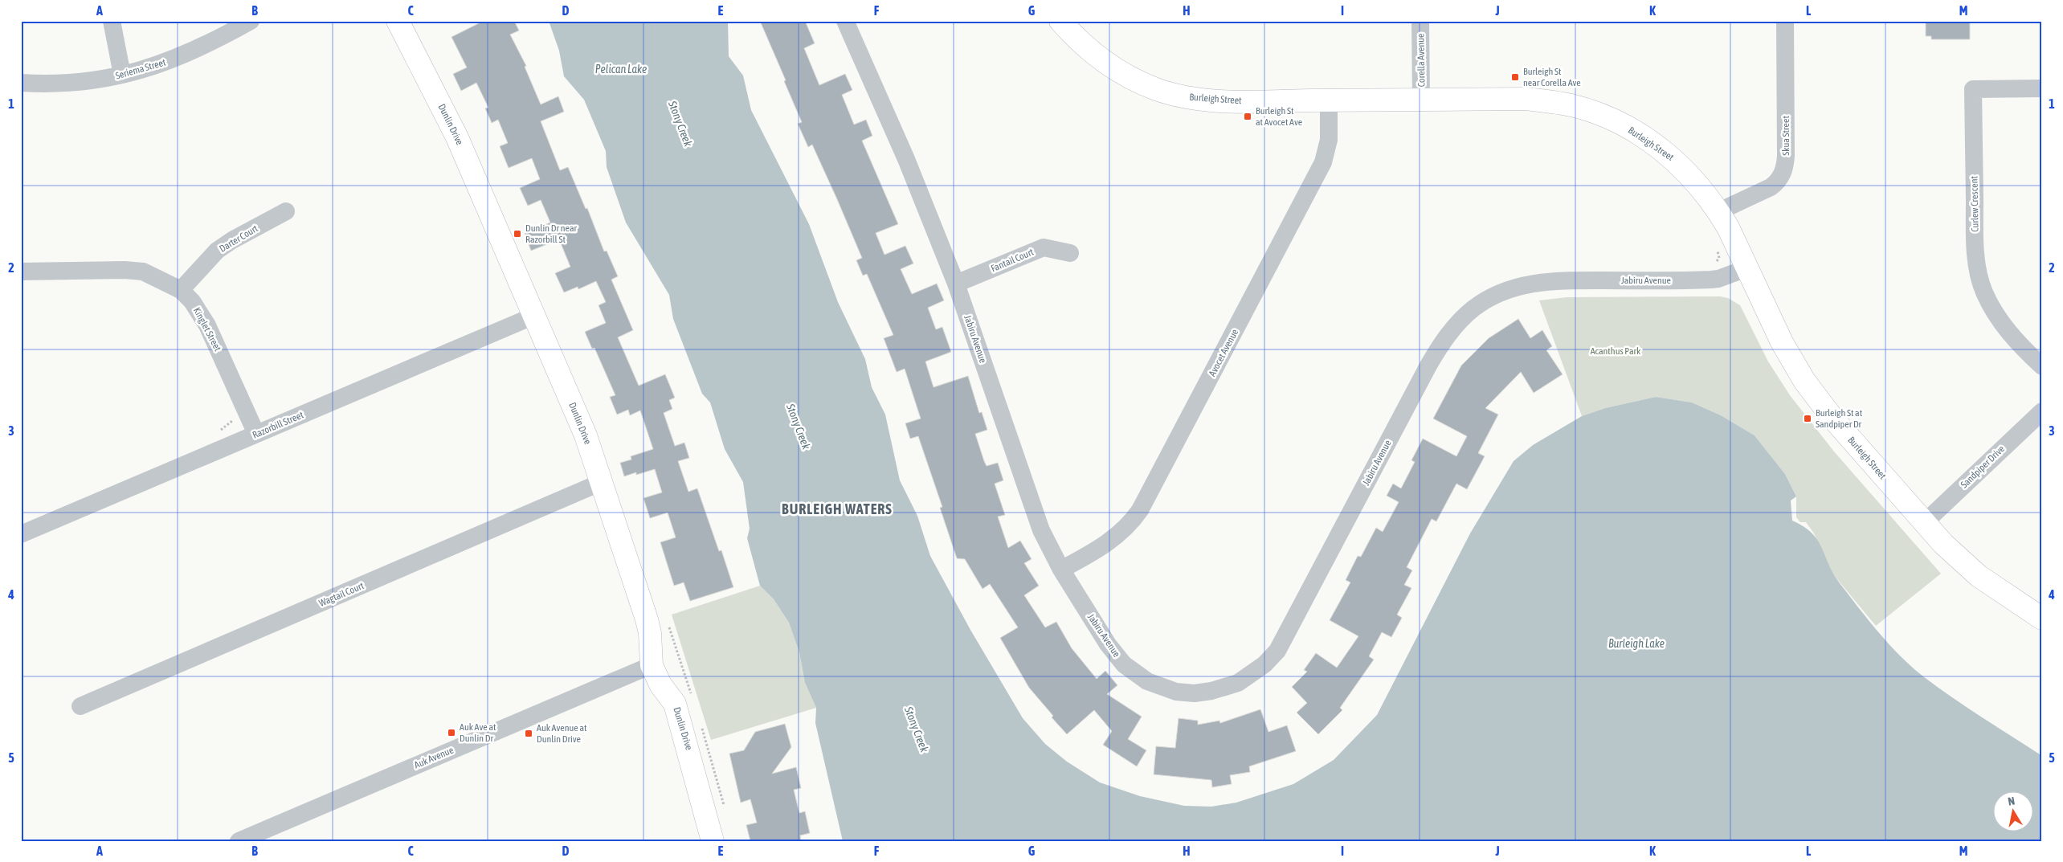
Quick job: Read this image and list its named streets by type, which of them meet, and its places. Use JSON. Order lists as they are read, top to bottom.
{
  "streets": {
    "street": [
      "Corella Avenue",
      "Seriema Street",
      "Burleigh Street",
      "Dunlin Drive",
      "Skua Street",
      "Curlew Crescent",
      "Darter Court",
      "Fantail Court",
      "Jabiru Avenue",
      "Kinglet Street",
      "Avocet Avenue",
      "Razorbill Street",
      "Sandpiper Drive",
      "Wagtail Court",
      "Auk Avenue"
    ]
  },
  "crossings": [
    ["Corella Avenue", "Burleigh Street"],
    ["Burleigh Street", "Skua Street"],
    ["Burleigh Street", "Jabiru Avenue"],
    ["Burleigh Street", "Avocet Avenue"],
    ["Burleigh Street", "Sandpiper Drive"],
    ["Dunlin Drive", "Razorbill Street"],
    ["Dunlin Drive", "Wagtail Court"],
    ["Dunlin Drive", "Auk Avenue"],
    ["Darter Court", "Kinglet Street"],
    ["Fantail Court", "Jabiru Avenue"],
    ["Jabiru Avenue", "Avocet Avenue"],
    ["Kinglet Street", "Razorbill Street"]
  ],
  "districts": ["BURLEIGH WATERS"],
  "water": ["Pelican Lake", "Stony Creek", "Burleigh Lake"],
  "parks": ["Acanthus Park"],
  "places": {
    "transit": [
      "Burleigh St near Corella Ave",
      "Burleigh St at Avocet Ave",
      "Dunlin Dr near Razorbill St",
      "Burleigh St at Sandpiper Dr",
      "Auk Ave at Dunlin Dr",
      "Auk Avenue at Dunlin Drive"
    ]
  },
  "north": "top",
  "grid": {
    "columns": [
      "A",
      "B",
      "C",
      "D",
      "E",
      "F",
      "G",
      "H",
      "I",
      "J",
      "K",
      "L",
      "M"
    ],
    "rows": [
      "1",
      "2",
      "3",
      "4",
      "5"
    ]
  }
}
